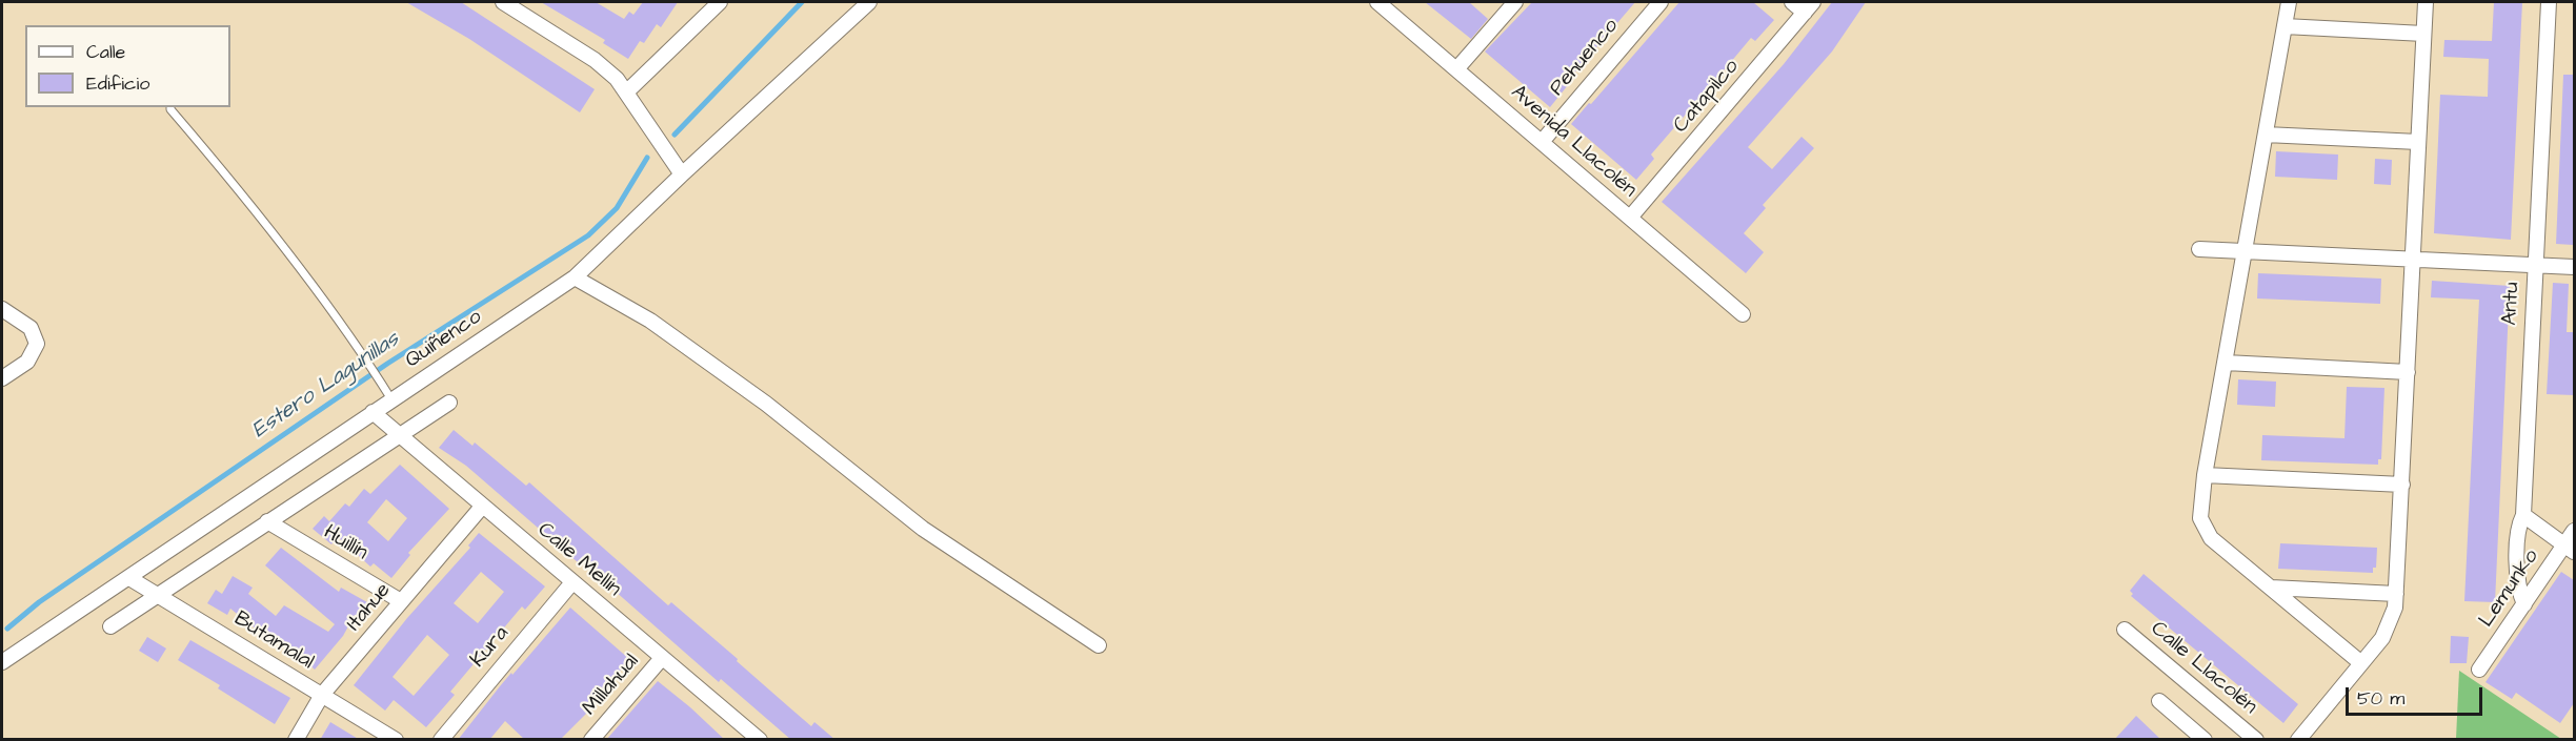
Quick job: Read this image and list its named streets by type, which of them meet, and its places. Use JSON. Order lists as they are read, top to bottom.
{
  "streets": {
    "street": [
      "Pehuenco",
      "Catapilco",
      "Avenida Llacolén",
      "Antu",
      "Quiñenco",
      "Huillín",
      "Calle Mellín",
      "Lemunko",
      "Itahue",
      "Butamalal",
      "Kura",
      "Calle Llacolén",
      "Millahual"
    ]
  },
  "crossings": [
    ["Pehuenco", "Avenida Llacolén"],
    ["Catapilco", "Avenida Llacolén"],
    ["Antu", "Lemunko"],
    ["Quiñenco", "Calle Mellín"],
    ["Quiñenco", "Butamalal"],
    ["Huillín", "Itahue"],
    ["Calle Mellín", "Itahue"],
    ["Calle Mellín", "Kura"],
    ["Calle Mellín", "Millahual"],
    ["Itahue", "Butamalal"]
  ],
  "water": ["Estero Lagunillas"],
  "legend": ["Calle", "Edificio"],
  "scale_bar": "50 m"
}
